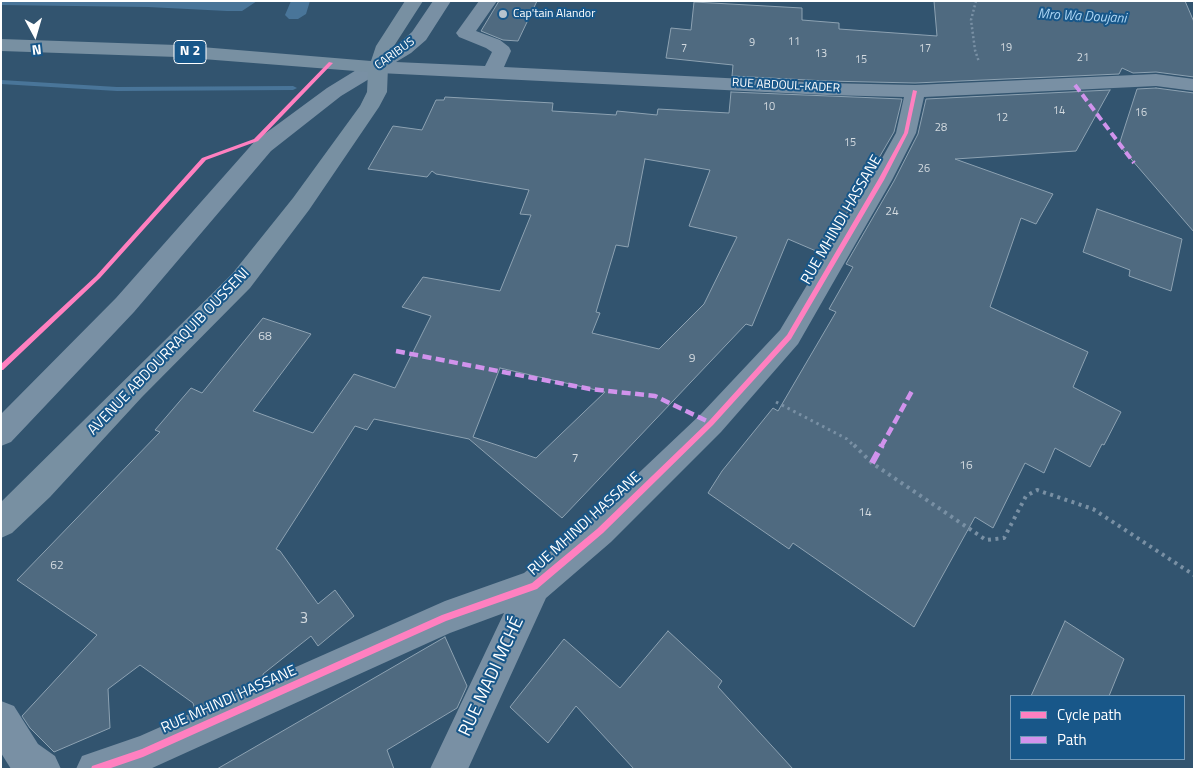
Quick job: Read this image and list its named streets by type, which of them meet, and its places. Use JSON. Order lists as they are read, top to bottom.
{
  "streets": {
    "main road": ["N 2", "AVENUE ABDOURRAQUIB OUSSENI"],
    "street": [
      "CARIBUS",
      "RUE ABDOUL-KADER",
      "RUE MHINDI HASSANE",
      "RUE MADI MCHÉ"
    ]
  },
  "crossings": [
    ["N 2", "CARIBUS"],
    ["N 2", "RUE ABDOUL-KADER"],
    ["N 2", "AVENUE ABDOURRAQUIB OUSSENI"],
    ["CARIBUS", "RUE ABDOUL-KADER"],
    ["CARIBUS", "AVENUE ABDOURRAQUIB OUSSENI"],
    ["RUE ABDOUL-KADER", "RUE MHINDI HASSANE"],
    ["RUE ABDOUL-KADER", "AVENUE ABDOURRAQUIB OUSSENI"],
    ["RUE MHINDI HASSANE", "RUE MADI MCHÉ"]
  ],
  "water": ["Mro Wa Doujani"],
  "places": ["Cap'tain Alandor"],
  "house_numbers": [
    "11",
    "9",
    "19",
    "7",
    "17",
    "13",
    "21",
    "15",
    "10",
    "14",
    "16",
    "12",
    "28",
    "15",
    "26",
    "24",
    "68",
    "9",
    "7",
    "16",
    "14",
    "62",
    "3"
  ],
  "legend": ["Cycle path", "Path"],
  "north": "bottom"
}
